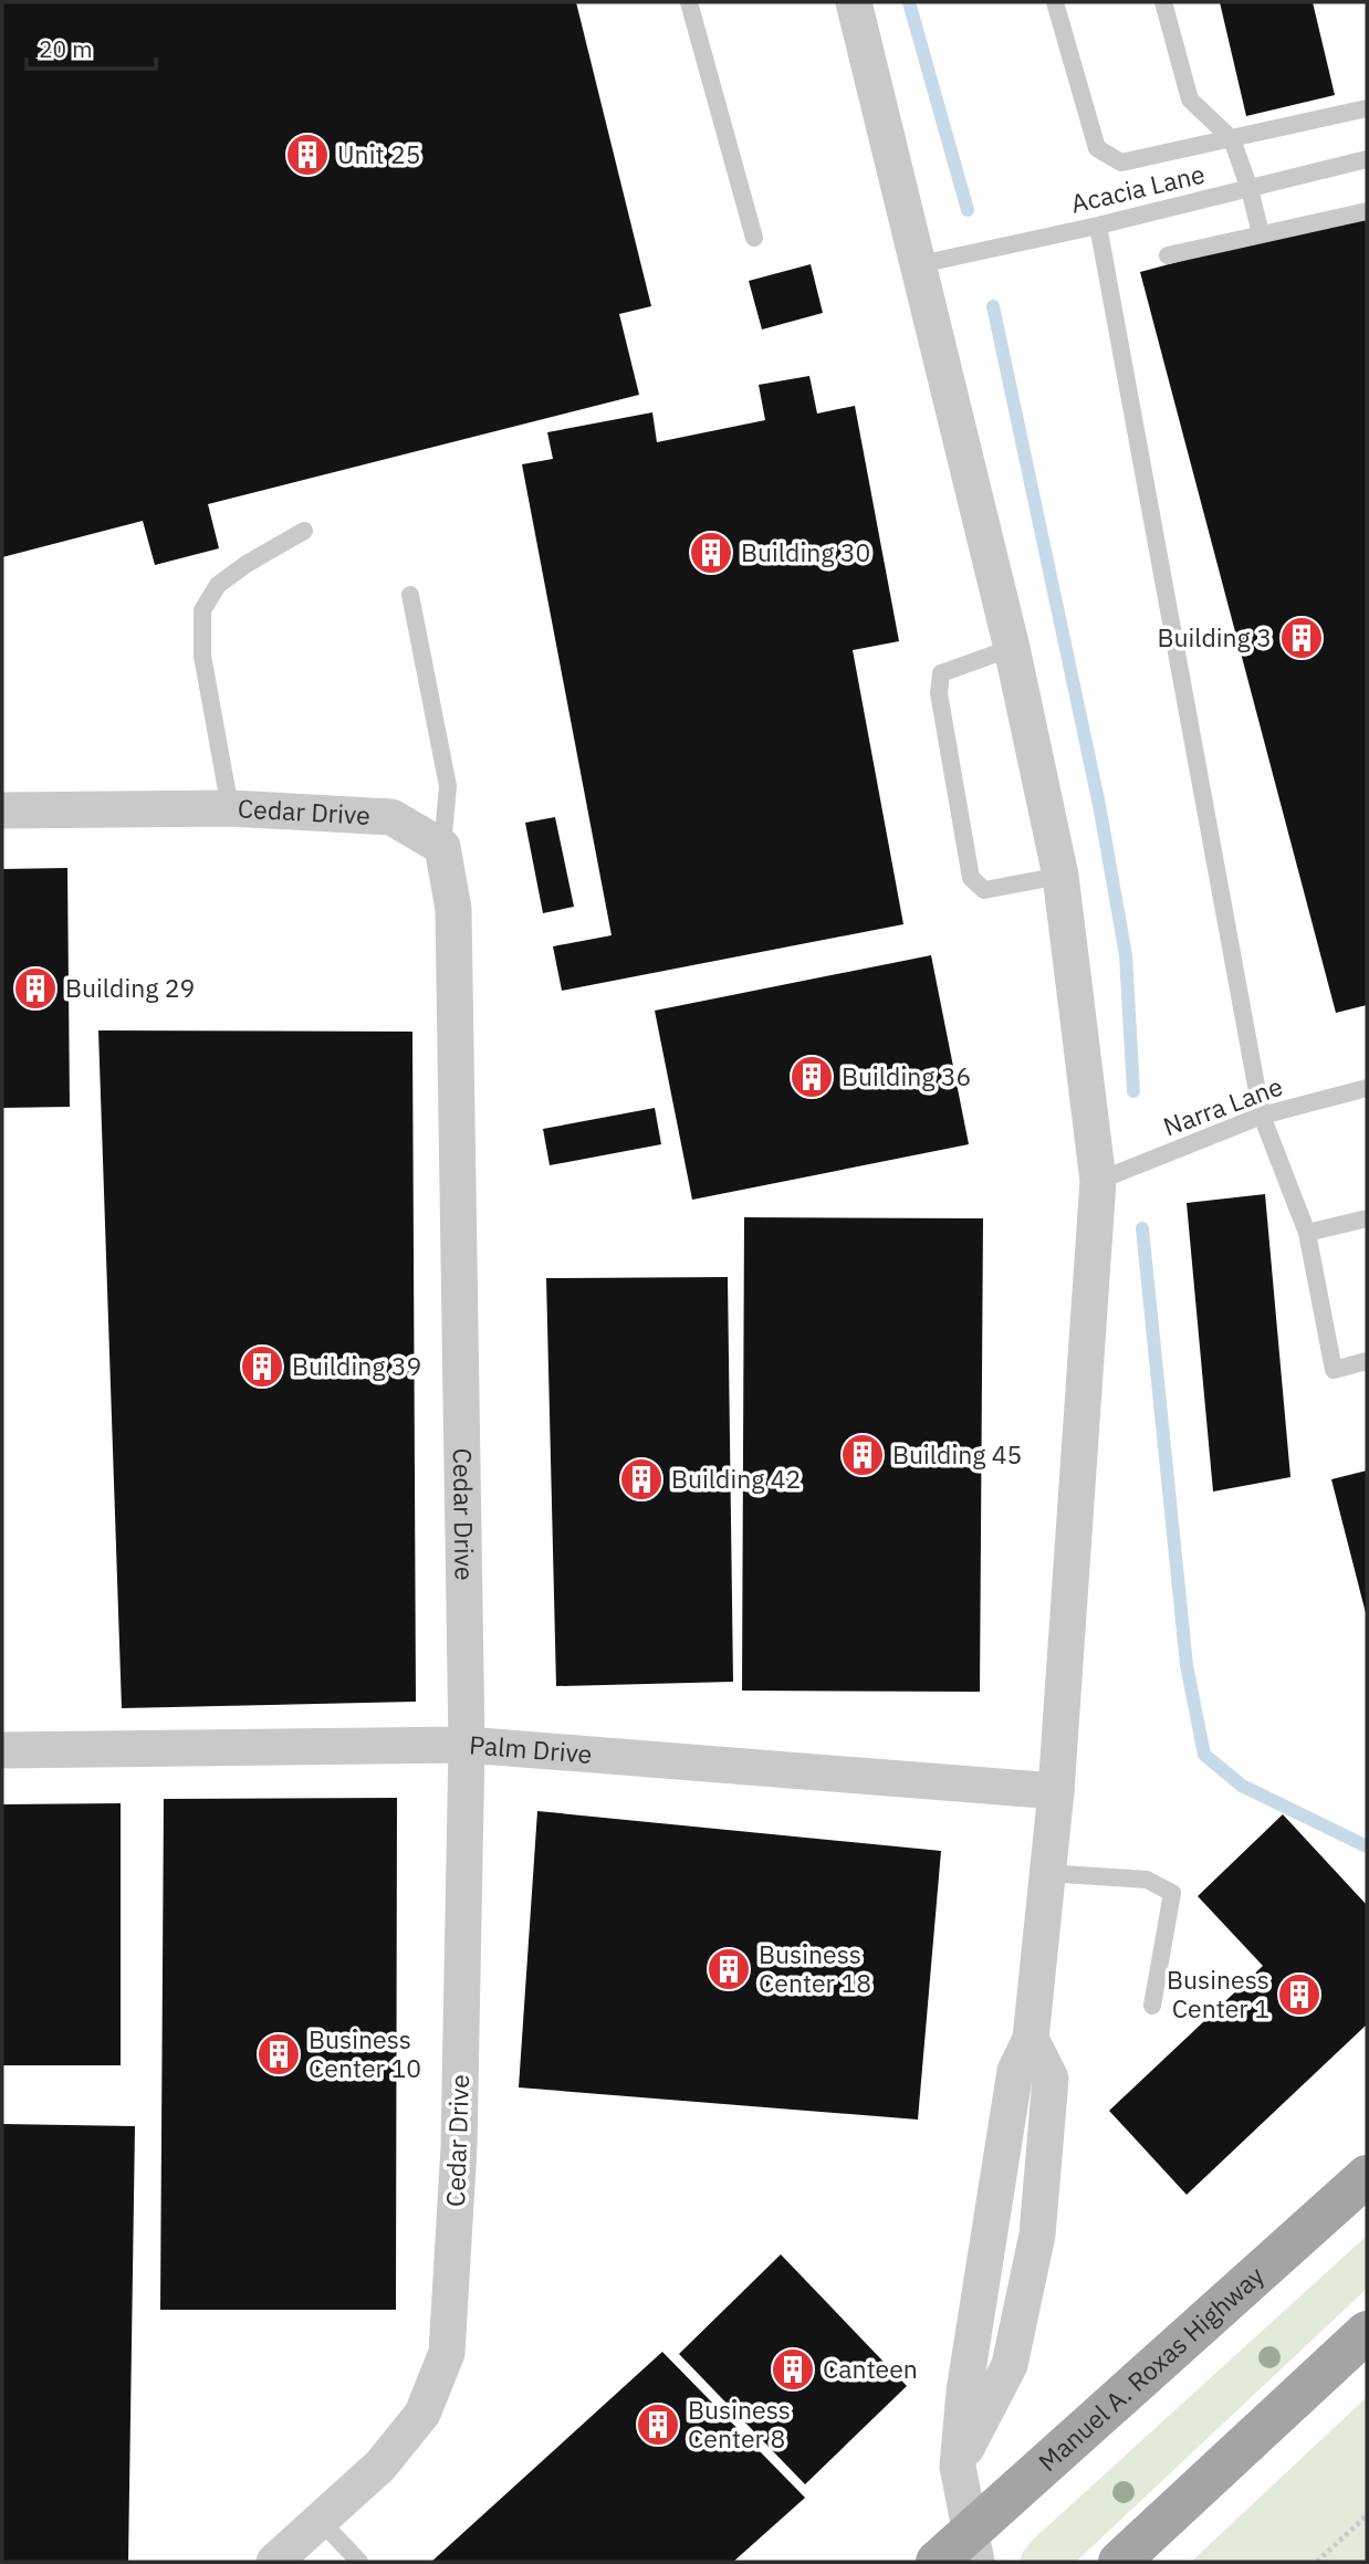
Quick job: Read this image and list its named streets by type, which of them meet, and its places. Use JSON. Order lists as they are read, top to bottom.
{
  "streets": {
    "main road": ["Manuel A. Roxas Highway"],
    "street": ["Cedar Drive", "Palm Drive"],
    "lane": ["Acacia Lane", "Narra Lane"]
  },
  "crossings": [
    ["Cedar Drive", "Palm Drive"]
  ],
  "places": {
    "building": [
      "Unit 25",
      "Building 30",
      "Building 3",
      "Building 29",
      "Building 36",
      "Building 39",
      "Building 45",
      "Building 42",
      "Business Center 18",
      "Business Center 1",
      "Business Center 10",
      "Canteen",
      "Business Center 8"
    ]
  },
  "scale_bar": "20 m"
}
